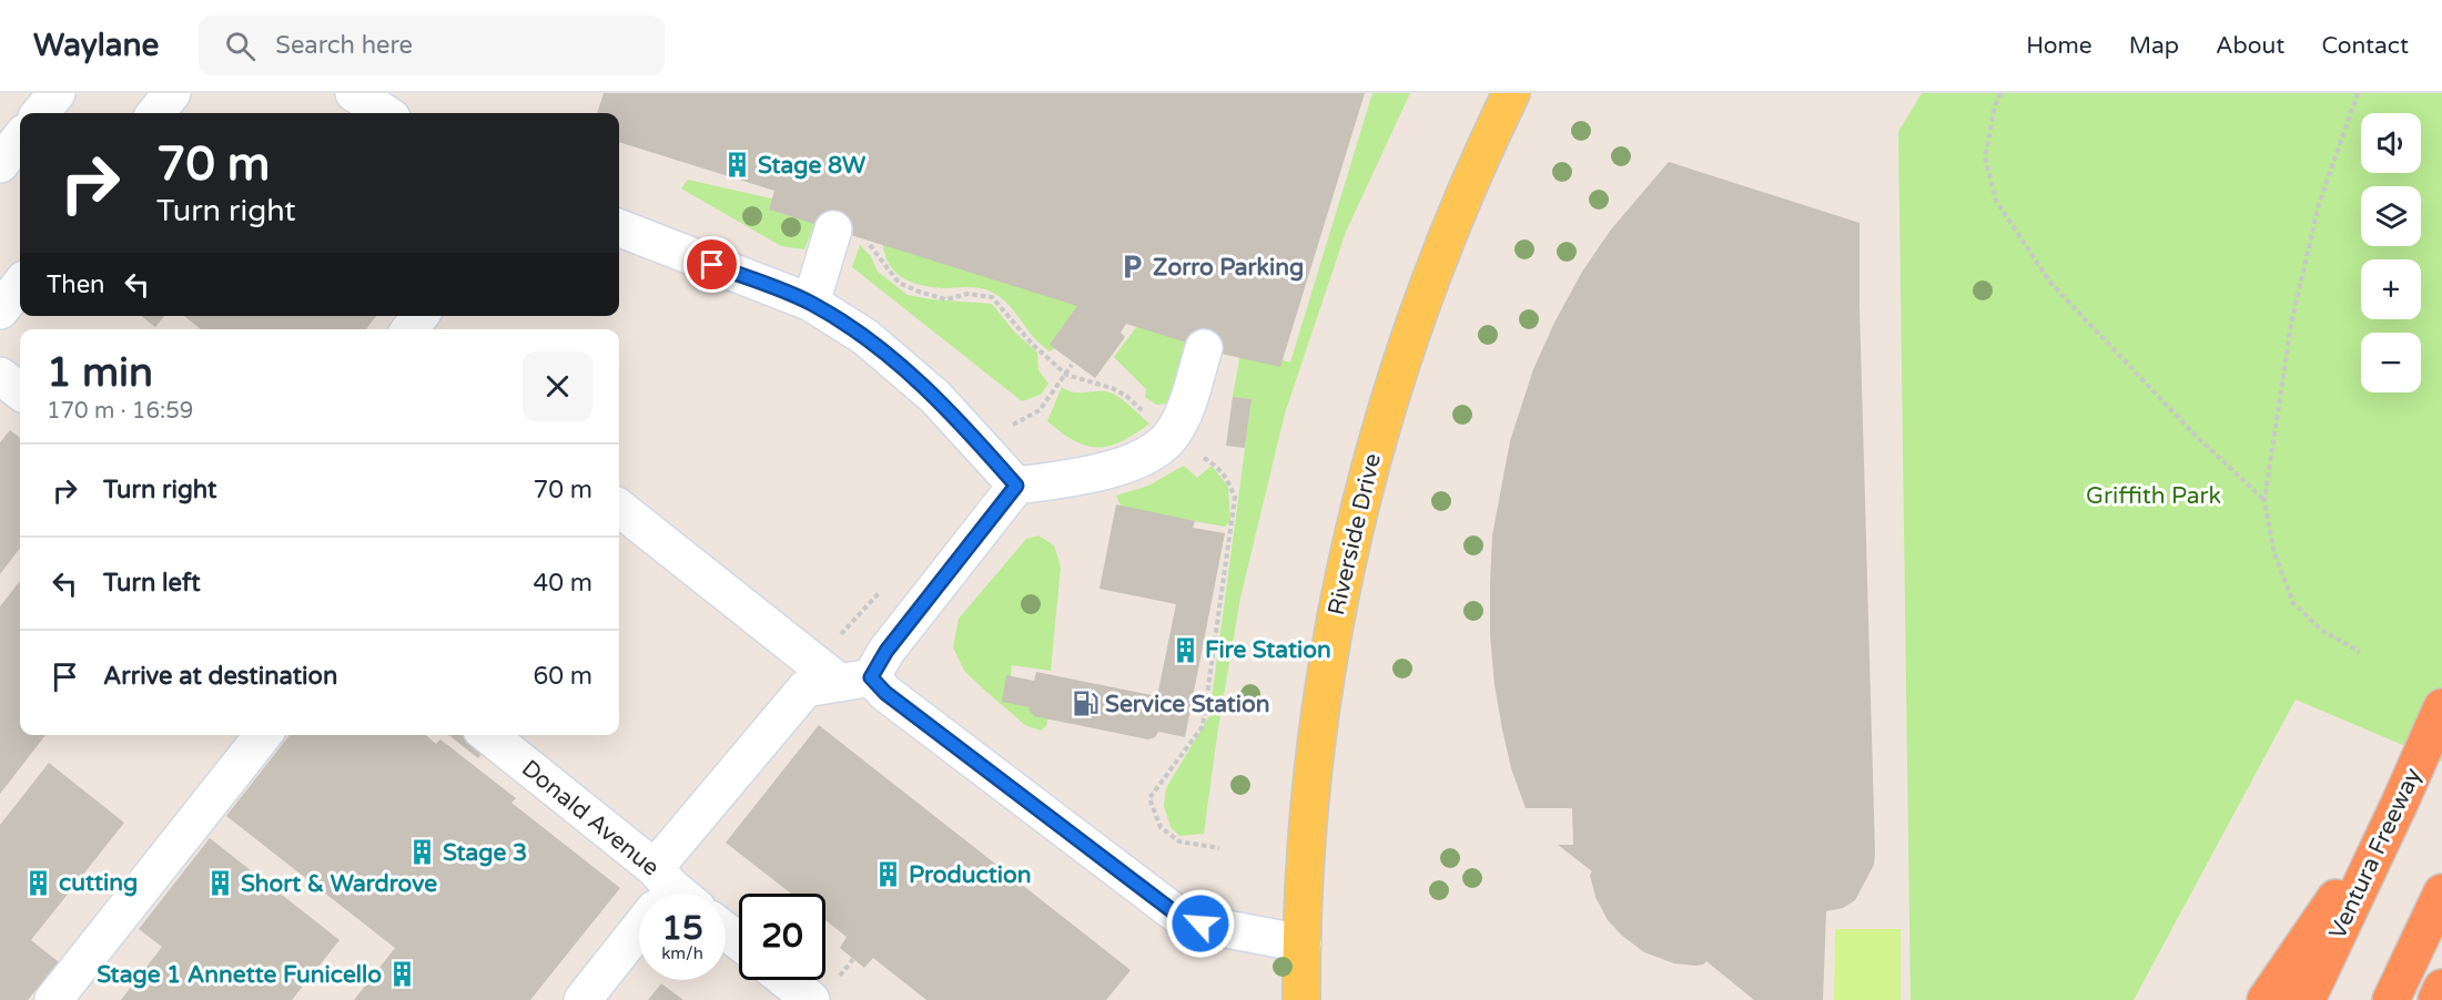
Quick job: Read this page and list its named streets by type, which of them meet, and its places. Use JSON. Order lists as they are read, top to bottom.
{
  "streets": {
    "highway": ["Ventura Freeway"],
    "main road": ["Riverside Drive"],
    "lane": ["Donald Avenue"]
  },
  "parks": ["Griffith Park"],
  "places": {
    "building": [
      "Stage 8W",
      "Fire Station",
      "Stage 3",
      "Production",
      "cutting",
      "Short & Wardrove",
      "Stage 1 Annette Funicello"
    ],
    "parking": ["Zorro Parking"],
    "fuel station": ["Service Station"]
  },
  "page": {
    "header": "Waylane",
    "search": "Search here",
    "nav": [
      "Home",
      "Map",
      "About",
      "Contact"
    ],
    "map_buttons": ["+", "−"],
    "turn": ["70 m", "Turn right"],
    "then": "Then",
    "heading": ["1 min", "170 m · 16:59"],
    "list": [
      {
        "name": "Turn right",
        "value": "70 m"
      },
      {
        "name": "Turn left",
        "value": "40 m"
      },
      {
        "name": "Arrive at destination",
        "value": "60 m"
      }
    ],
    "speed": "15 km/h",
    "limit": "20"
  }
}
